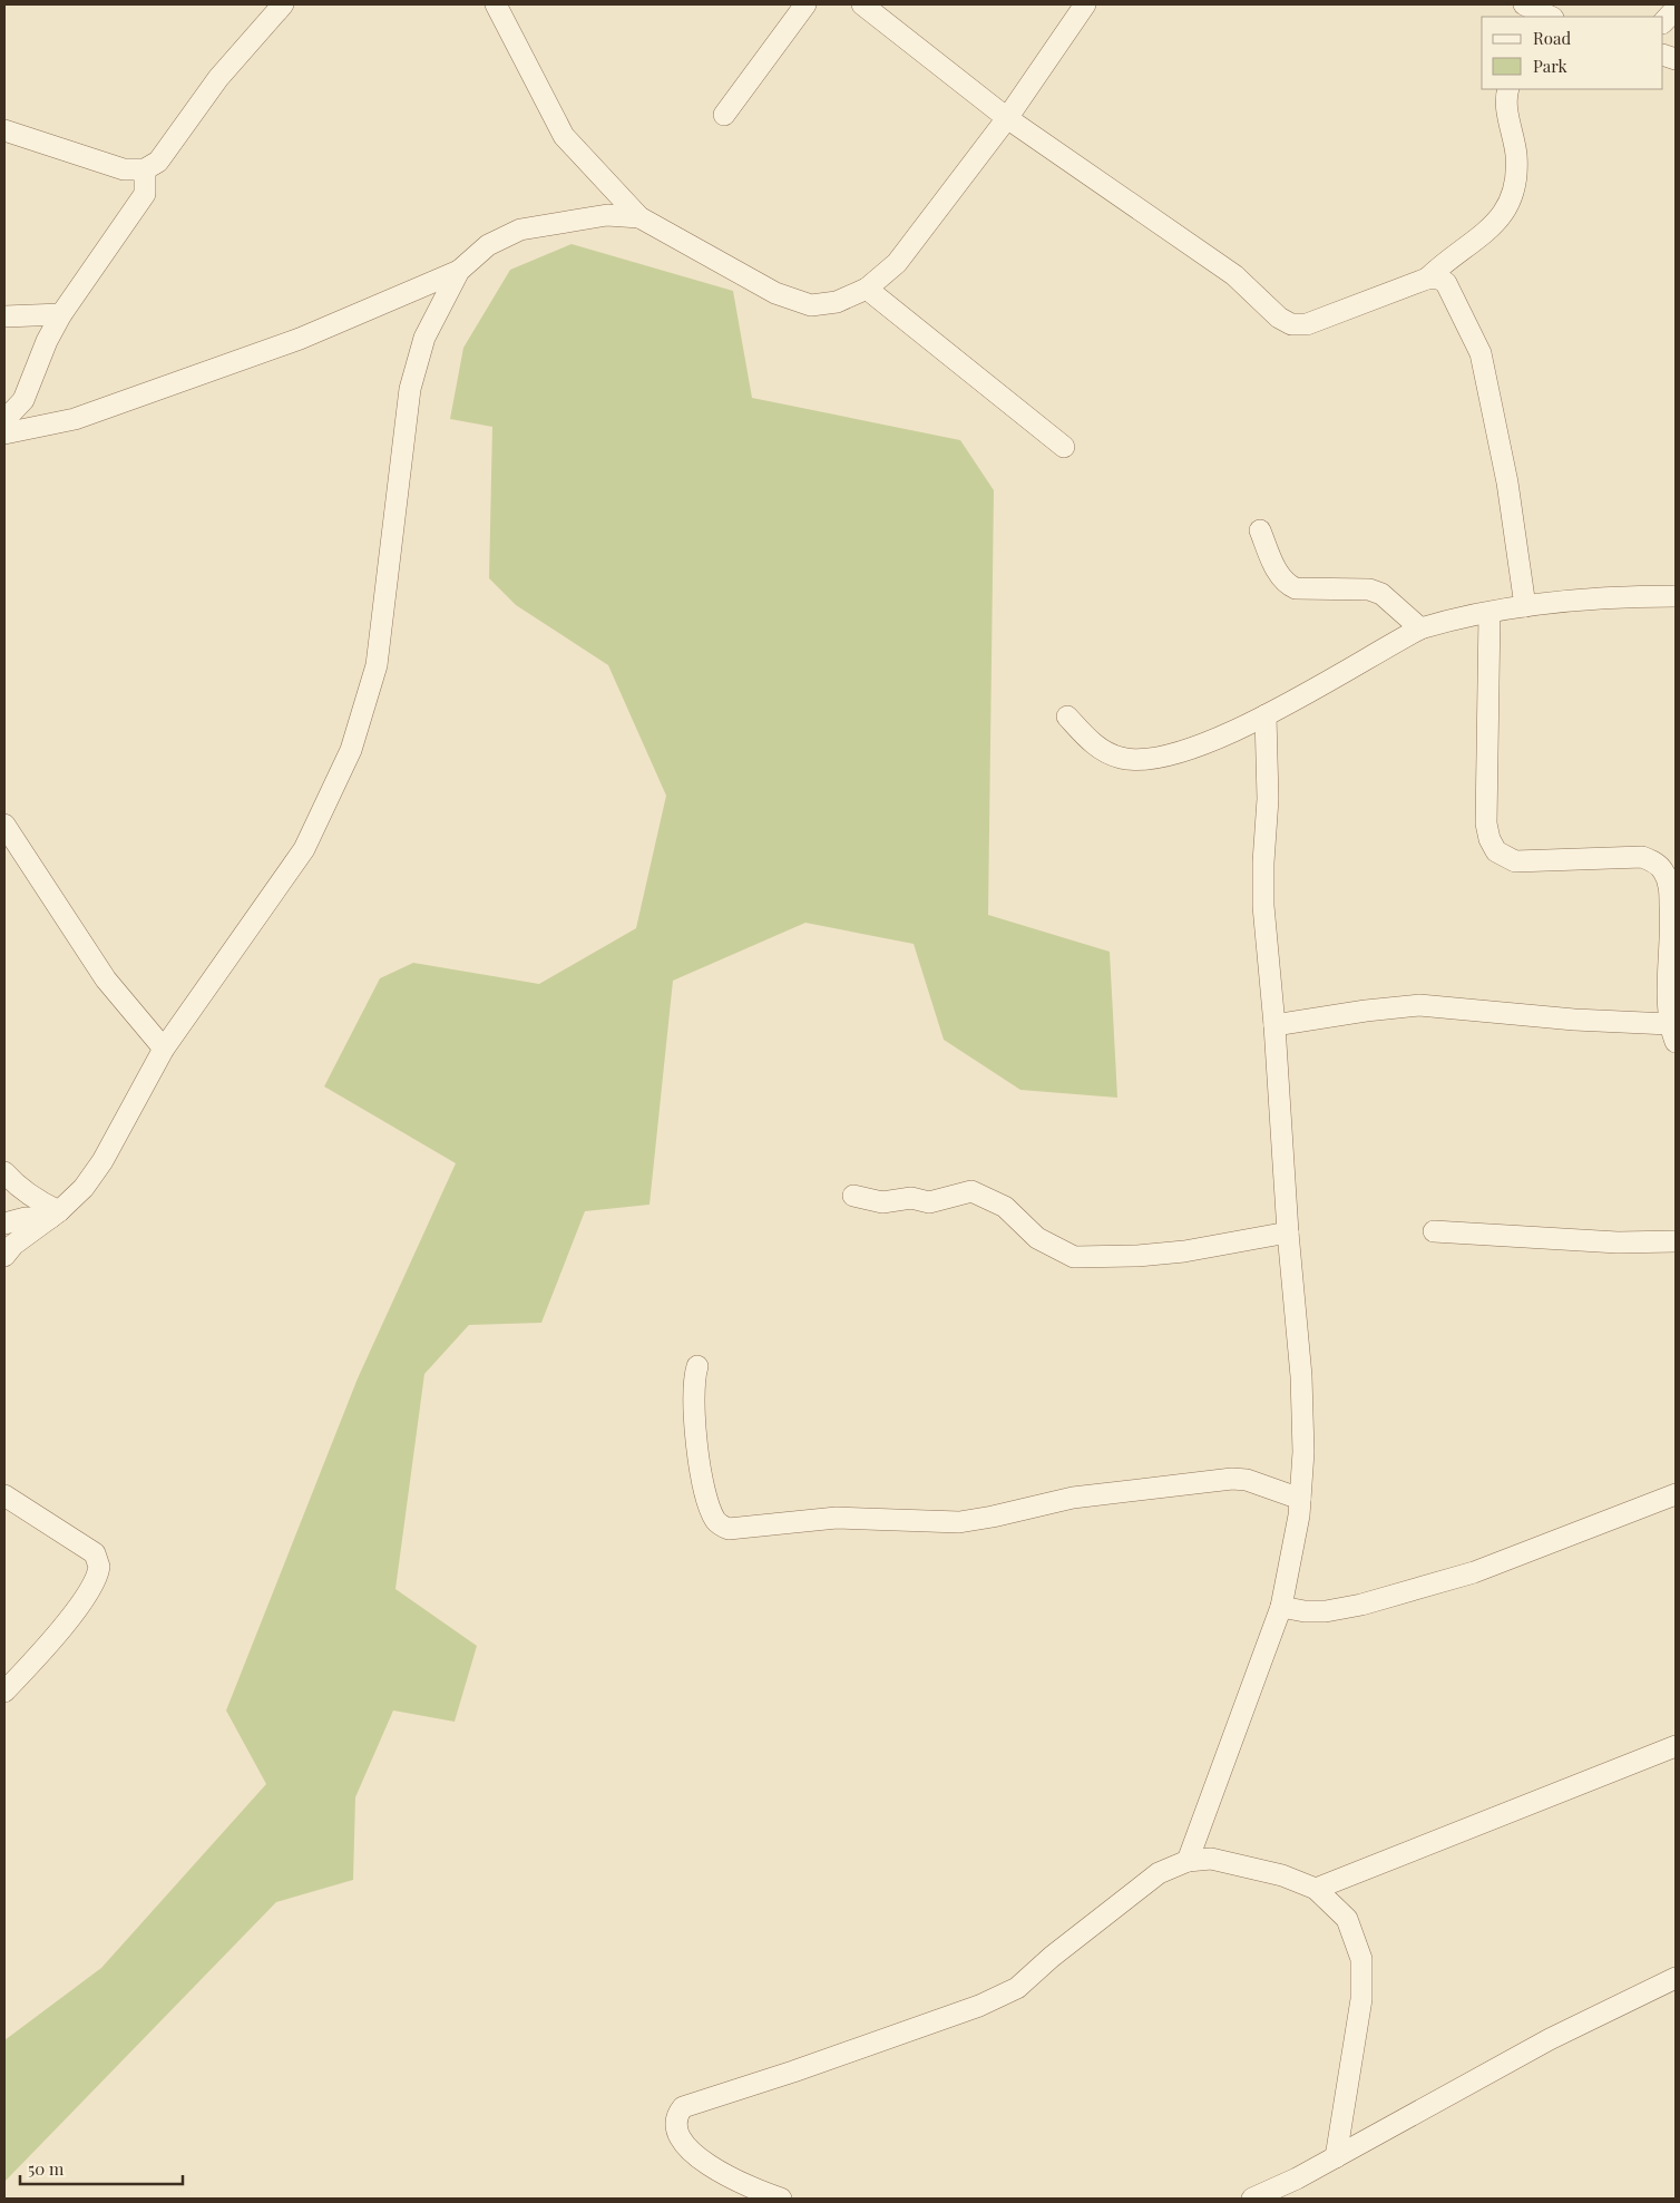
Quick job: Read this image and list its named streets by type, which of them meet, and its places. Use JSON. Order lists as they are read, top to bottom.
{
  "legend": ["Road", "Park"],
  "scale_bar": "50 m"
}
